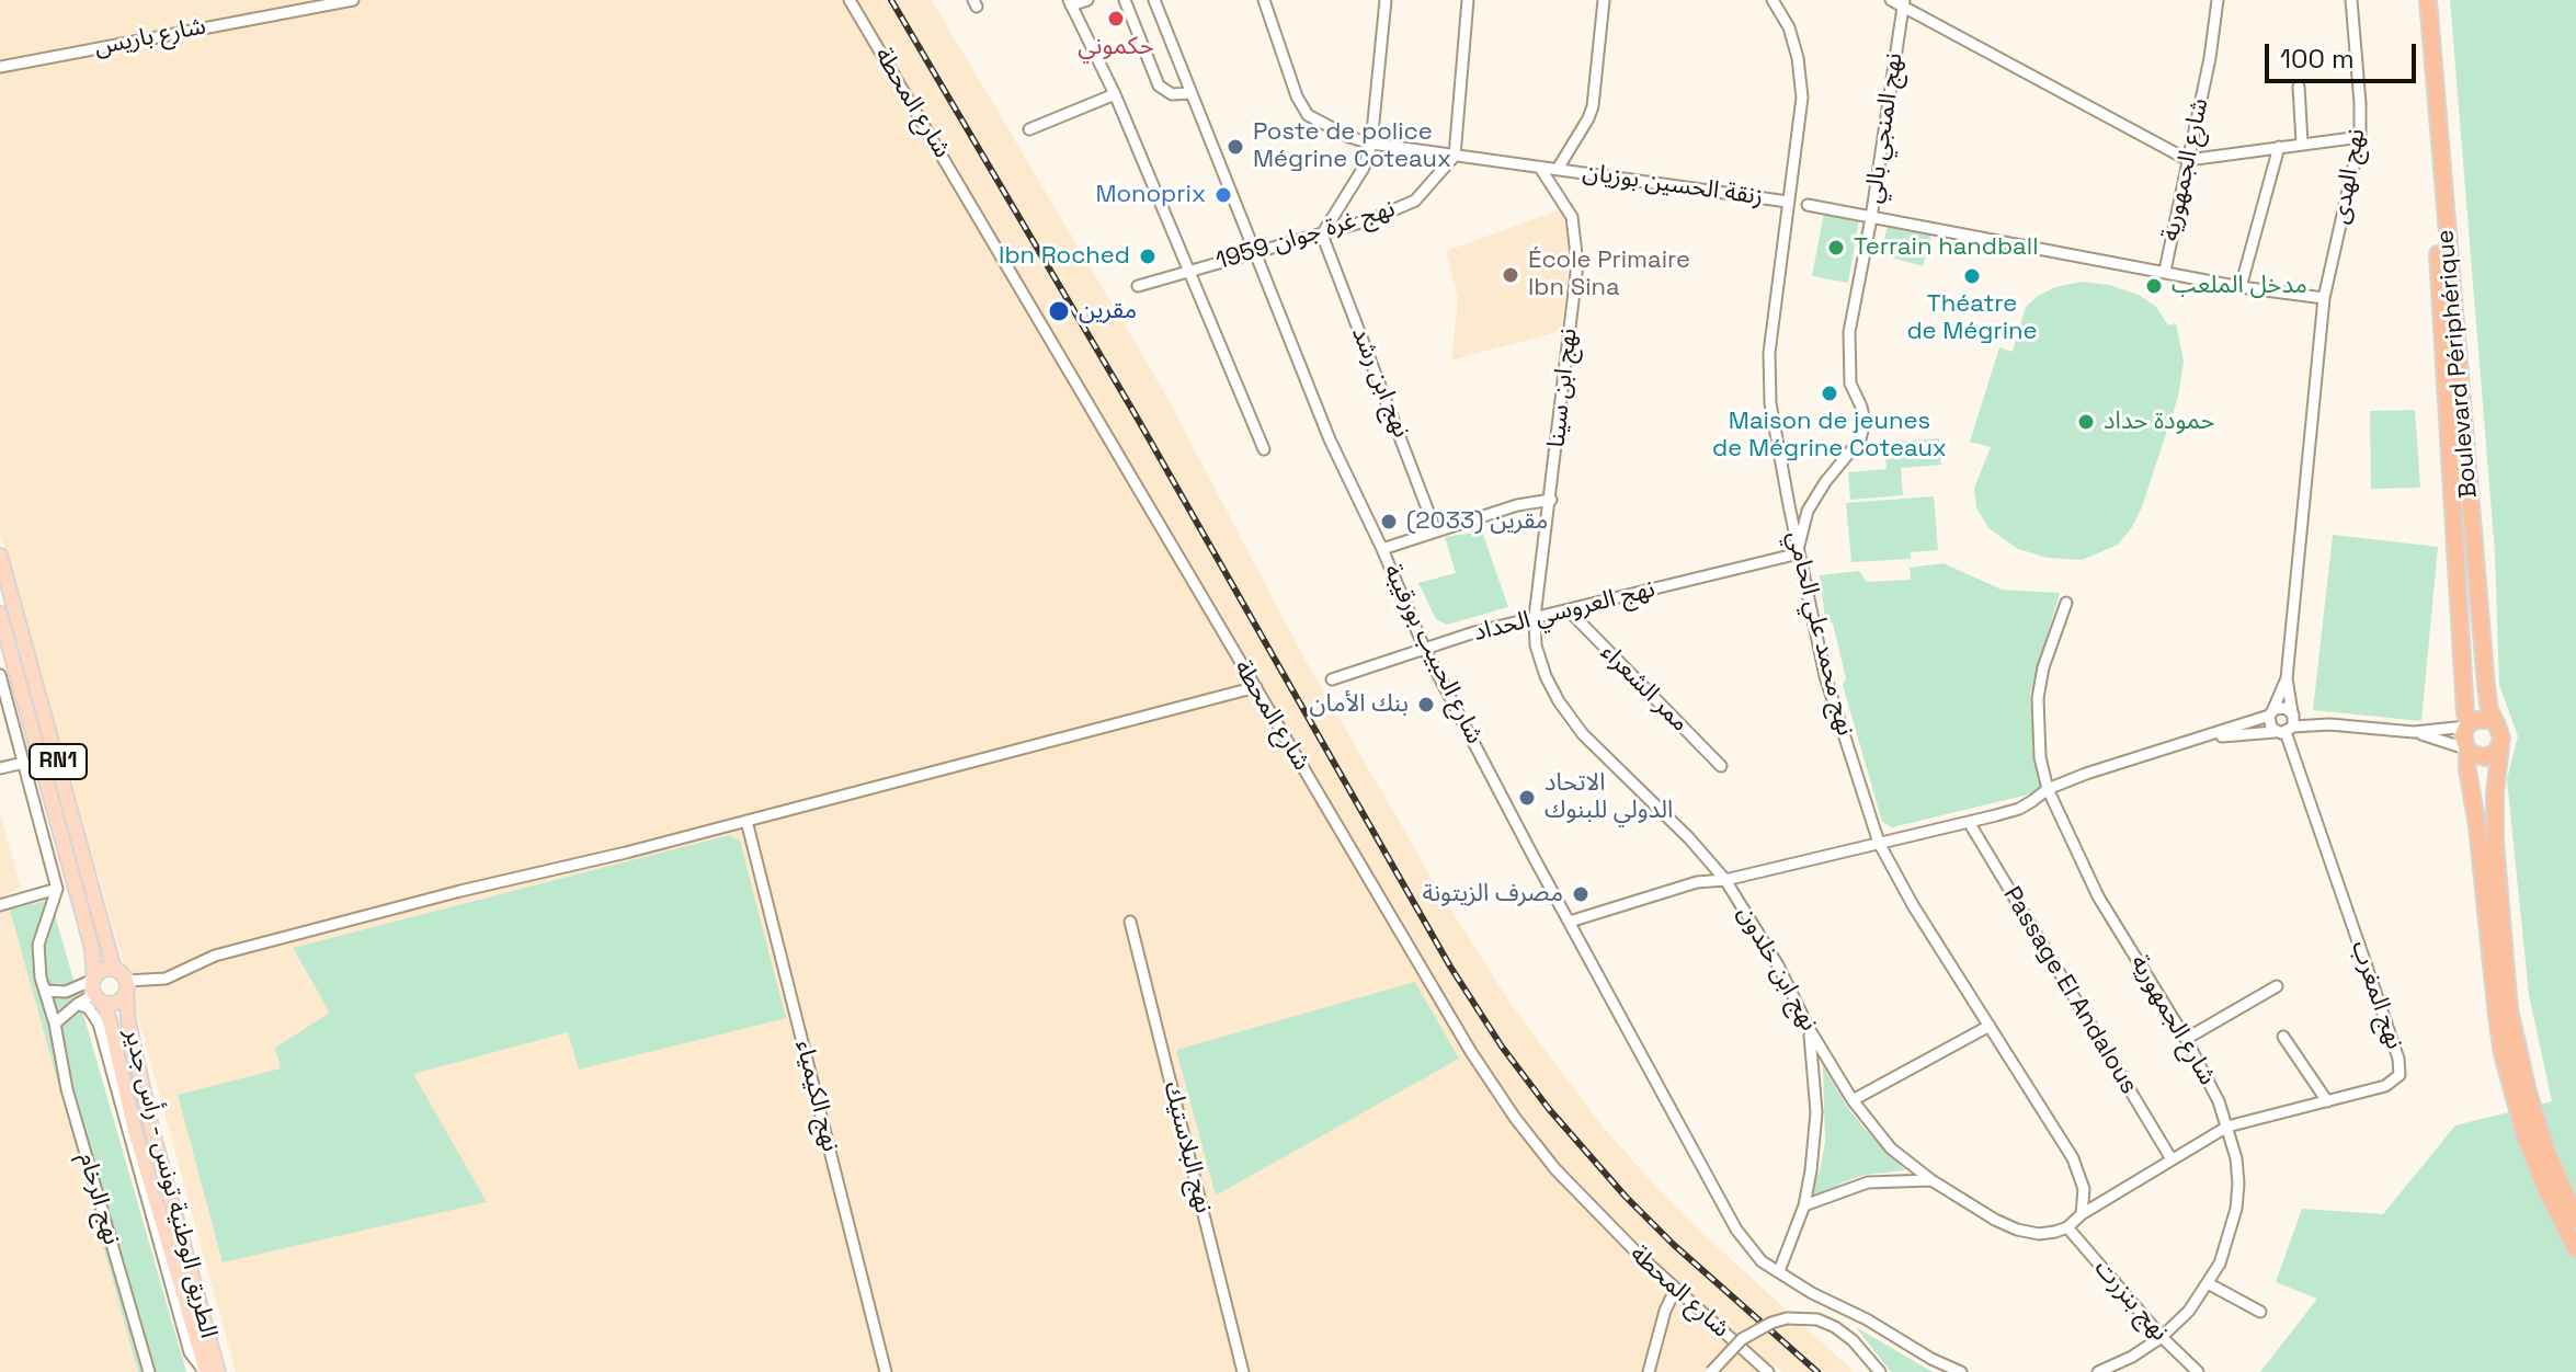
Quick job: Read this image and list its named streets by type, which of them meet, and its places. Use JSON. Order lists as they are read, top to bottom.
{
  "streets": {
    "highway": ["Boulevard Périphérique"],
    "main road": ["RN1", "الطريق الوطنية تونس - رأس جدير"],
    "street": [
      "شارع باريس",
      "شارع المحطة",
      "نهج المنجي بالي",
      "شارع الجمهورية",
      "نهج الهدى",
      "زنقة الحسين بوزيان",
      "نهج غرة جوان 1959",
      "نهج ابن رشد",
      "نهج ابن سينا",
      "نهج العروسي الحداد",
      "نهج محمد علي الحامي",
      "شارع الحبيب بورقيبة",
      "ممر الشعراء",
      "نهج ابن خلدون",
      "Passage El Andalous",
      "نهج المغرب",
      "نهج الكيمياء",
      "نهج البلاستيك",
      "نهج الرخام",
      "نهج بنزرت"
    ]
  },
  "crossings": [
    ["نهج المنجي بالي", "نهج العروسي الحداد"],
    ["نهج المنجي بالي", "نهج محمد علي الحامي"],
    ["شارع الجمهورية", "نهج الهدى"],
    ["شارع الجمهورية", "نهج المغرب"],
    ["شارع الجمهورية", "نهج بنزرت"],
    ["زنقة الحسين بوزيان", "نهج غرة جوان 1959"],
    ["زنقة الحسين بوزيان", "نهج ابن سينا"],
    ["زنقة الحسين بوزيان", "نهج محمد علي الحامي"],
    ["نهج غرة جوان 1959", "نهج ابن رشد"],
    ["نهج غرة جوان 1959", "شارع الحبيب بورقيبة"],
    ["نهج ابن سينا", "نهج العروسي الحداد"],
    ["نهج ابن سينا", "نهج ابن خلدون"],
    ["نهج العروسي الحداد", "نهج محمد علي الحامي"],
    ["نهج العروسي الحداد", "شارع الحبيب بورقيبة"],
    ["نهج العروسي الحداد", "ممر الشعراء"],
    ["نهج العروسي الحداد", "نهج ابن خلدون"],
    ["نهج محمد علي الحامي", "نهج المغرب"],
    ["نهج ابن خلدون", "نهج بنزرت"],
    ["Passage El Andalous", "نهج المغرب"]
  ],
  "places": [
    "حكموني",
    "Poste de police Mégrine Coteaux",
    "Monoprix",
    "Terrain handball",
    "Ibn Roched",
    "École Primaire Ibn Sina",
    "Théatre de Mégrine",
    "مدخل الملعب",
    "مقرين",
    "Maison de jeunes de Mégrine Coteaux",
    "حمودة حداد",
    "مقرين (2033)",
    "بنك الأمان",
    "الاتحاد الدولي للبنوك",
    "مصرف الزيتونة"
  ],
  "scale_bar": "100 m"
}
